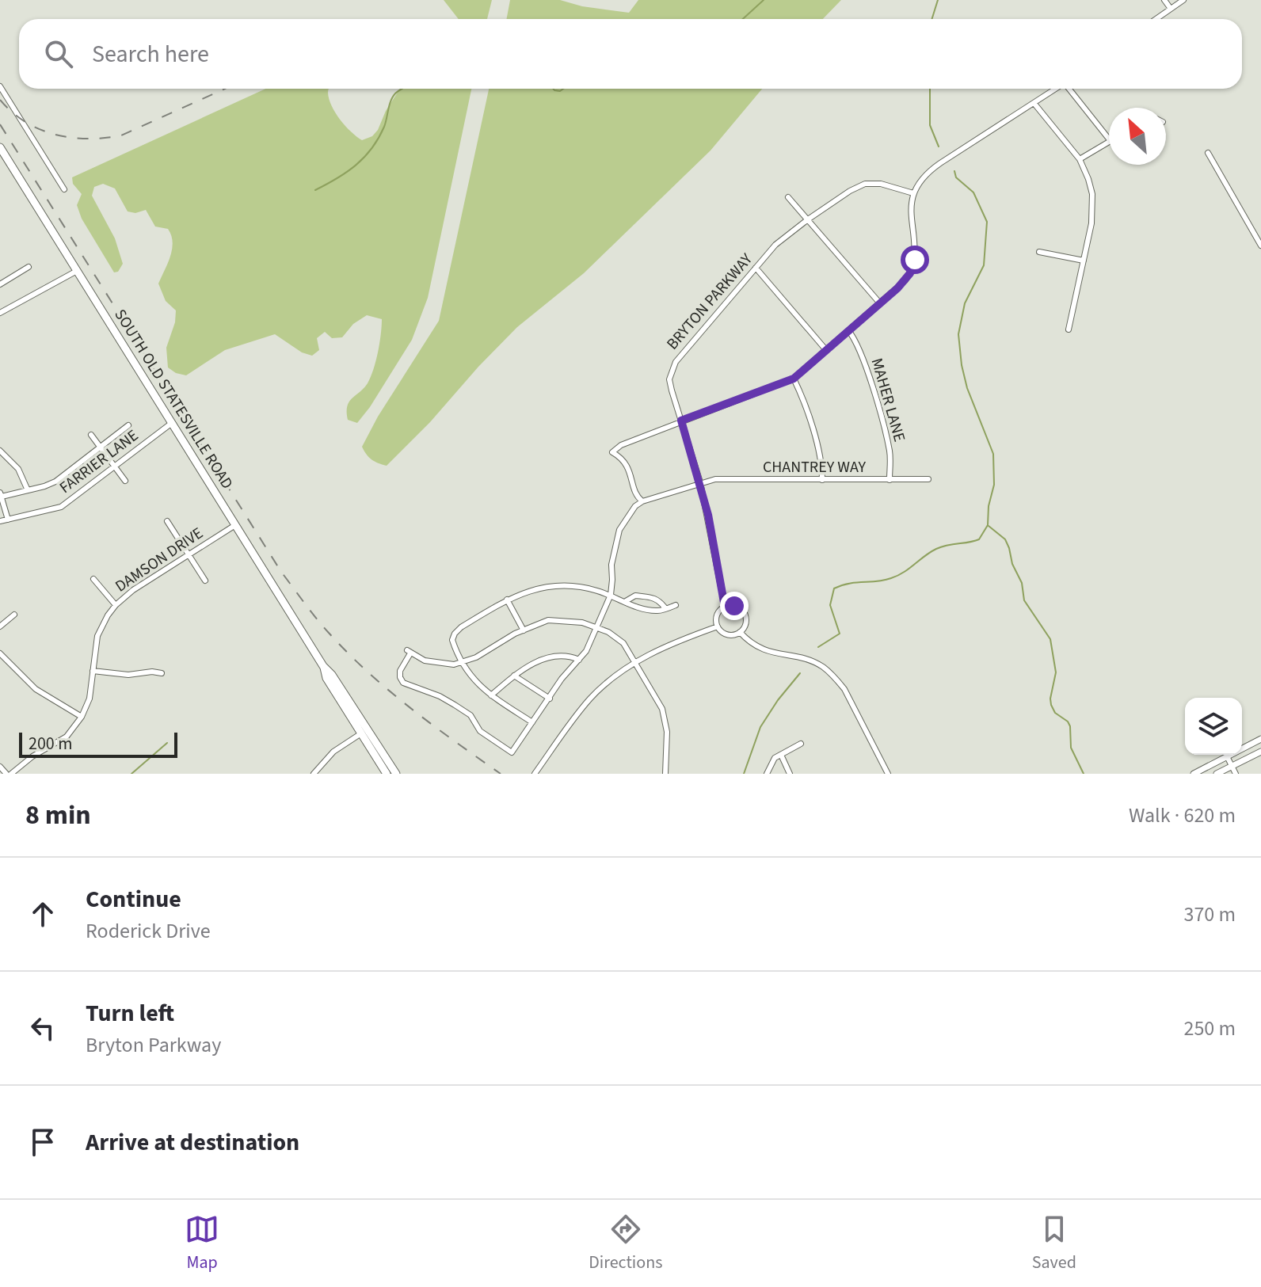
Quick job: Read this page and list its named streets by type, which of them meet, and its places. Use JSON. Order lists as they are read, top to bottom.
{
  "streets": {
    "main road": ["SOUTH OLD STATESVILLE ROAD"],
    "street": [
      "BRYTON PARKWAY",
      "MAHER LANE",
      "FARRIER LANE",
      "CHANTREY WAY",
      "DAMSON DRIVE"
    ]
  },
  "crossings": [
    ["BRYTON PARKWAY", "CHANTREY WAY"],
    ["SOUTH OLD STATESVILLE ROAD", "FARRIER LANE"],
    ["SOUTH OLD STATESVILLE ROAD", "DAMSON DRIVE"],
    ["MAHER LANE", "CHANTREY WAY"]
  ],
  "scale_bar": "200 m",
  "north": "top left",
  "page": {
    "search": "Search here",
    "scale": "200 m",
    "heading": ["8 min", "Walk · 620 m"],
    "list": [
      ["Continue", "Roderick Drive", "370 m"],
      ["Turn left", "Bryton Parkway", "250 m"],
      "Arrive at destination"
    ],
    "nav": ["Map", "Directions", "Saved"]
  }
}
